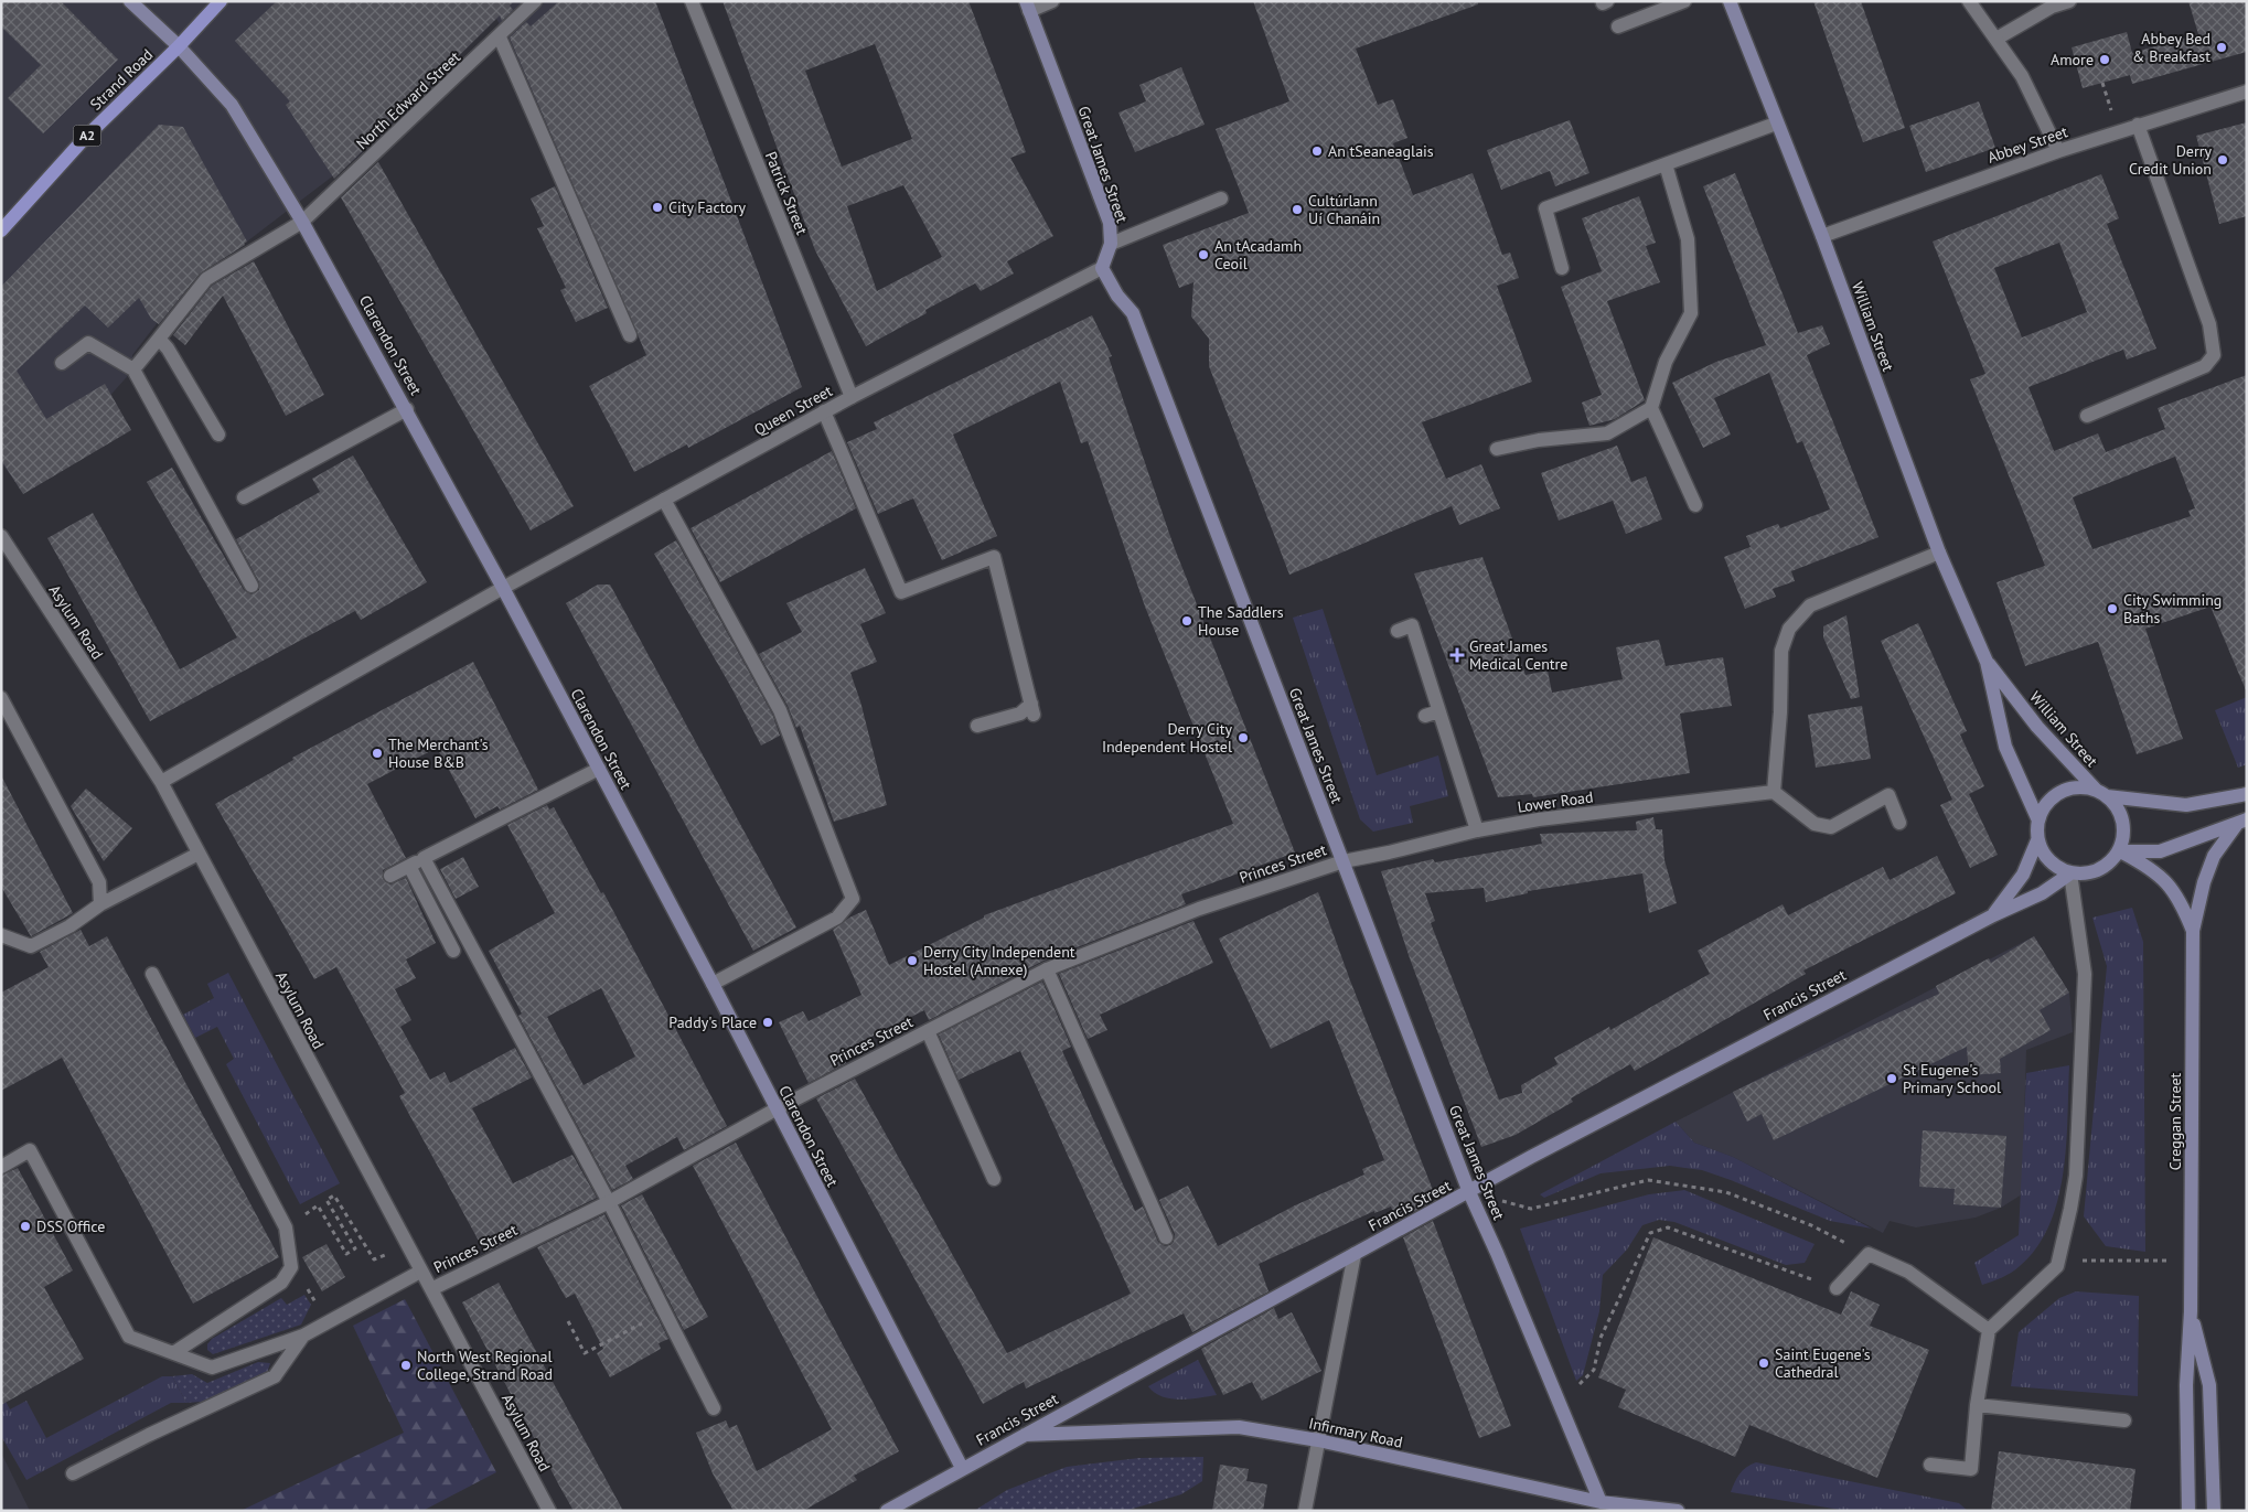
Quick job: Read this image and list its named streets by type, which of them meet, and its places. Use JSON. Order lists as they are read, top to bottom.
{
  "streets": {
    "main road": [
      "Strand Road",
      "A2",
      "Great James Street",
      "William Street",
      "Clarendon Street",
      "Francis Street",
      "Creggan Street",
      "Infirmary Road"
    ],
    "street": [
      "North Edward Street",
      "Abbey Street",
      "Patrick Street",
      "Queen Street",
      "Asylum Road",
      "Lower Road",
      "Princes Street"
    ]
  },
  "crossings": [
    ["Strand Road", "Clarendon Street"],
    ["North Edward Street", "Clarendon Street"],
    ["Abbey Street", "William Street"],
    ["Great James Street", "Queen Street"],
    ["Great James Street", "Lower Road"],
    ["Great James Street", "Princes Street"],
    ["Great James Street", "Francis Street"],
    ["Great James Street", "Infirmary Road"],
    ["Patrick Street", "Queen Street"],
    ["William Street", "Francis Street"],
    ["William Street", "Creggan Street"],
    ["Clarendon Street", "Queen Street"],
    ["Clarendon Street", "Princes Street"],
    ["Clarendon Street", "Francis Street"],
    ["Queen Street", "Asylum Road"],
    ["Asylum Road", "Princes Street"],
    ["Lower Road", "Princes Street"],
    ["Francis Street", "Creggan Street"],
    ["Francis Street", "Infirmary Road"]
  ],
  "places": {
    "other": [
      "Abbey Bed & Breakfast",
      "Amore",
      "An tSeaneaglais",
      "Derry Credit Union",
      "City Factory",
      "Cultúrlann Uí Chanáin",
      "An tAcadamh Ceoil",
      "City Swimming Baths",
      "The Saddlers House",
      "Derry City Independent Hostel",
      "The Merchant's House B&B",
      "Derry City Independent Hostel (Annexe)",
      "Paddy's Place",
      "St Eugene's Primary School",
      "DSS Office",
      "Saint Eugene's Cathedral",
      "North West Regional College, Strand Road"
    ],
    "health": ["Great James Medical Centre"]
  }
}
